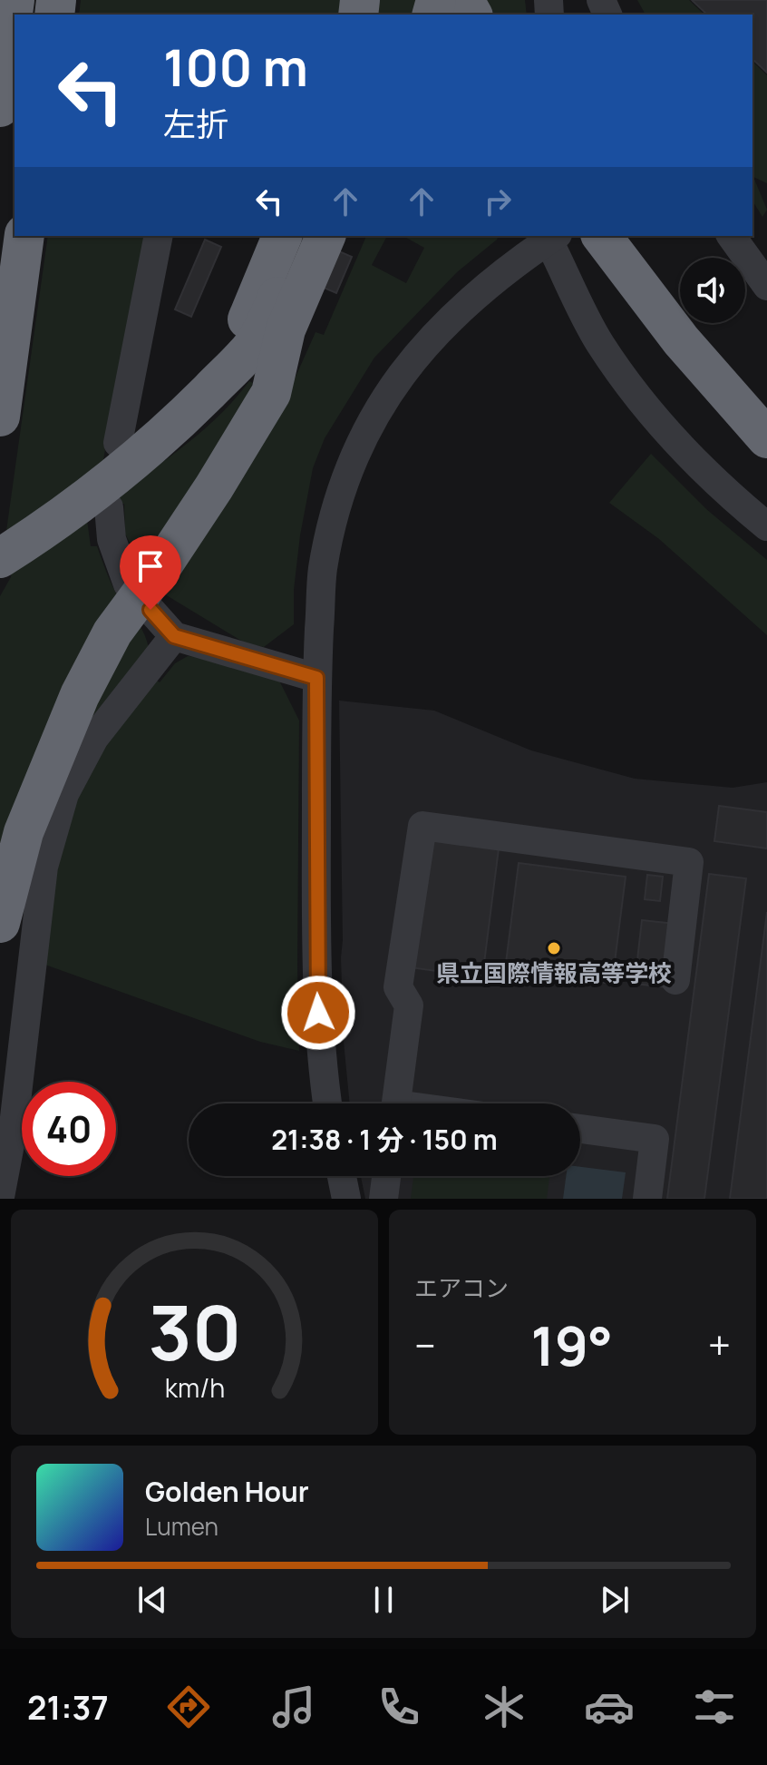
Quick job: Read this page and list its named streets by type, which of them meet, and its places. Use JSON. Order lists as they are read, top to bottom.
{
  "places": ["県立国際情報高等学校"],
  "page": {
    "turn": ["100 m", "左折"],
    "limit": "40",
    "trip": "21:38 · 1 分 · 150 m",
    "tile": "エアコン",
    "heat": ["−", "19°", "+"],
    "song": ["Golden Hour", "Lumen"],
    "tabs": "21:37",
    "gauge": ["30", "km/h"]
  }
}
